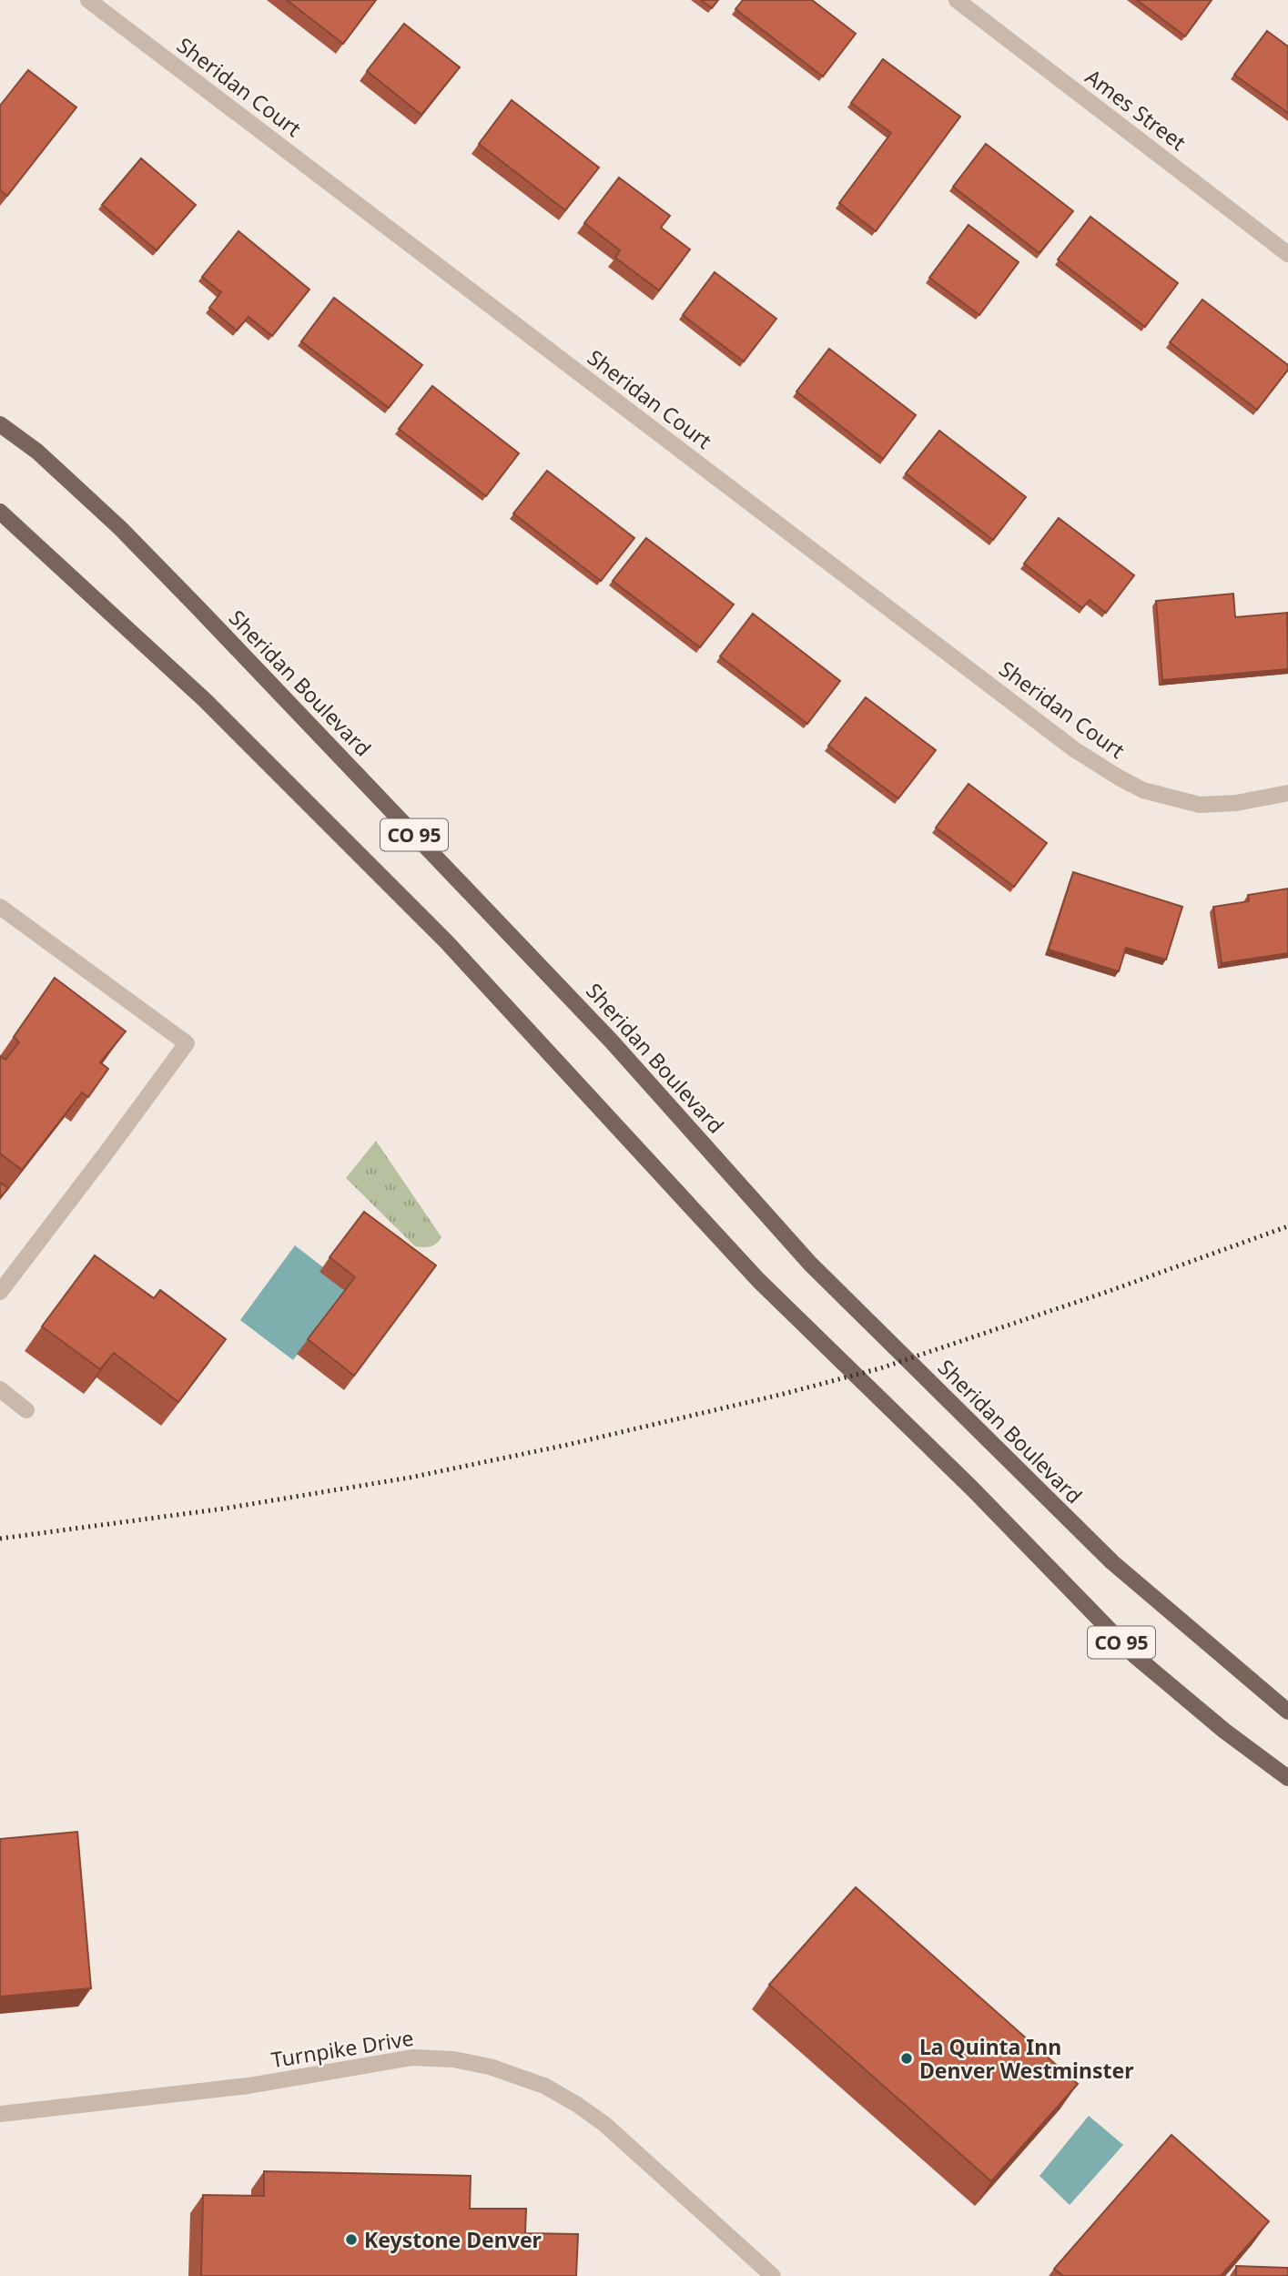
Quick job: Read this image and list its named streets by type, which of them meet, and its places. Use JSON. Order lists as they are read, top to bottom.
{
  "streets": {
    "main road": ["Sheridan Boulevard", "CO 95"],
    "street": ["Sheridan Court", "Ames Street", "Turnpike Drive"]
  },
  "places": ["La Quinta Inn Denver Westminster", "Keystone Denver"]
}
